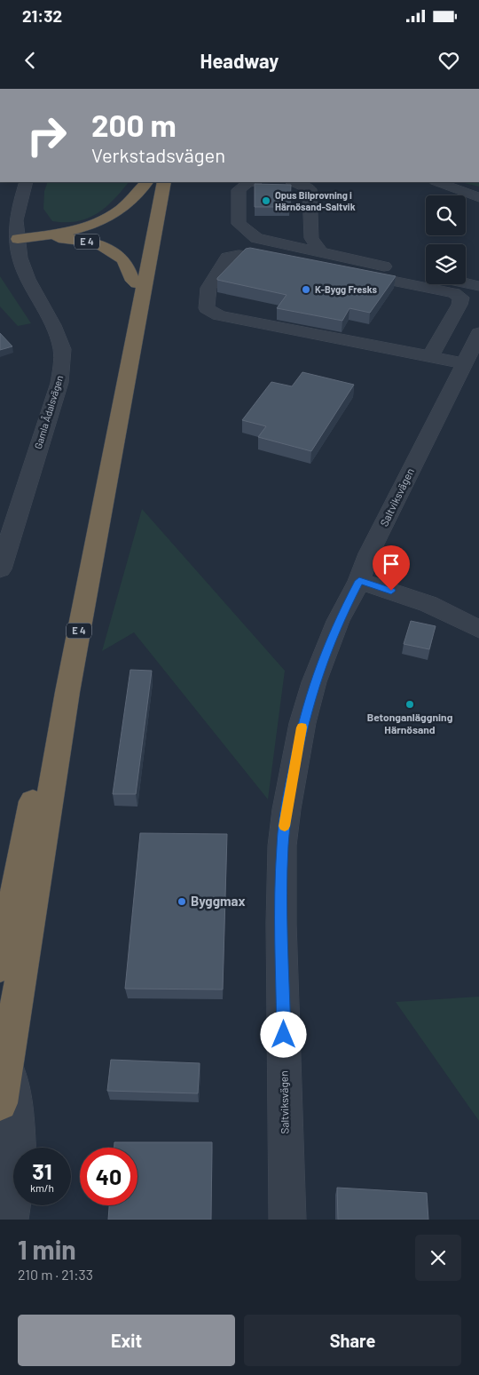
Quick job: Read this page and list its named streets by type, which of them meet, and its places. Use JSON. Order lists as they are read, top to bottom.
{
  "streets": {
    "highway": ["E 4"],
    "street": ["Gamla Ådalsvägen", "Saltviksvägen"]
  },
  "crossings": [
    ["E 4", "Gamla Ådalsvägen"]
  ],
  "places": [
    "Opus Bilprovning i Härnösand-Saltvik",
    "K-Bygg Fresks",
    "Betonganläggning Härnösand",
    "Byggmax"
  ],
  "page": {
    "status": "21:32",
    "header": "Headway",
    "turn": ["200 m", "Verkstadsvägen"],
    "speed": "31 km/h",
    "limit": "40",
    "heading": ["1 min", "210 m · 21:33"],
    "buttons": ["Exit", "Share"]
  }
}
